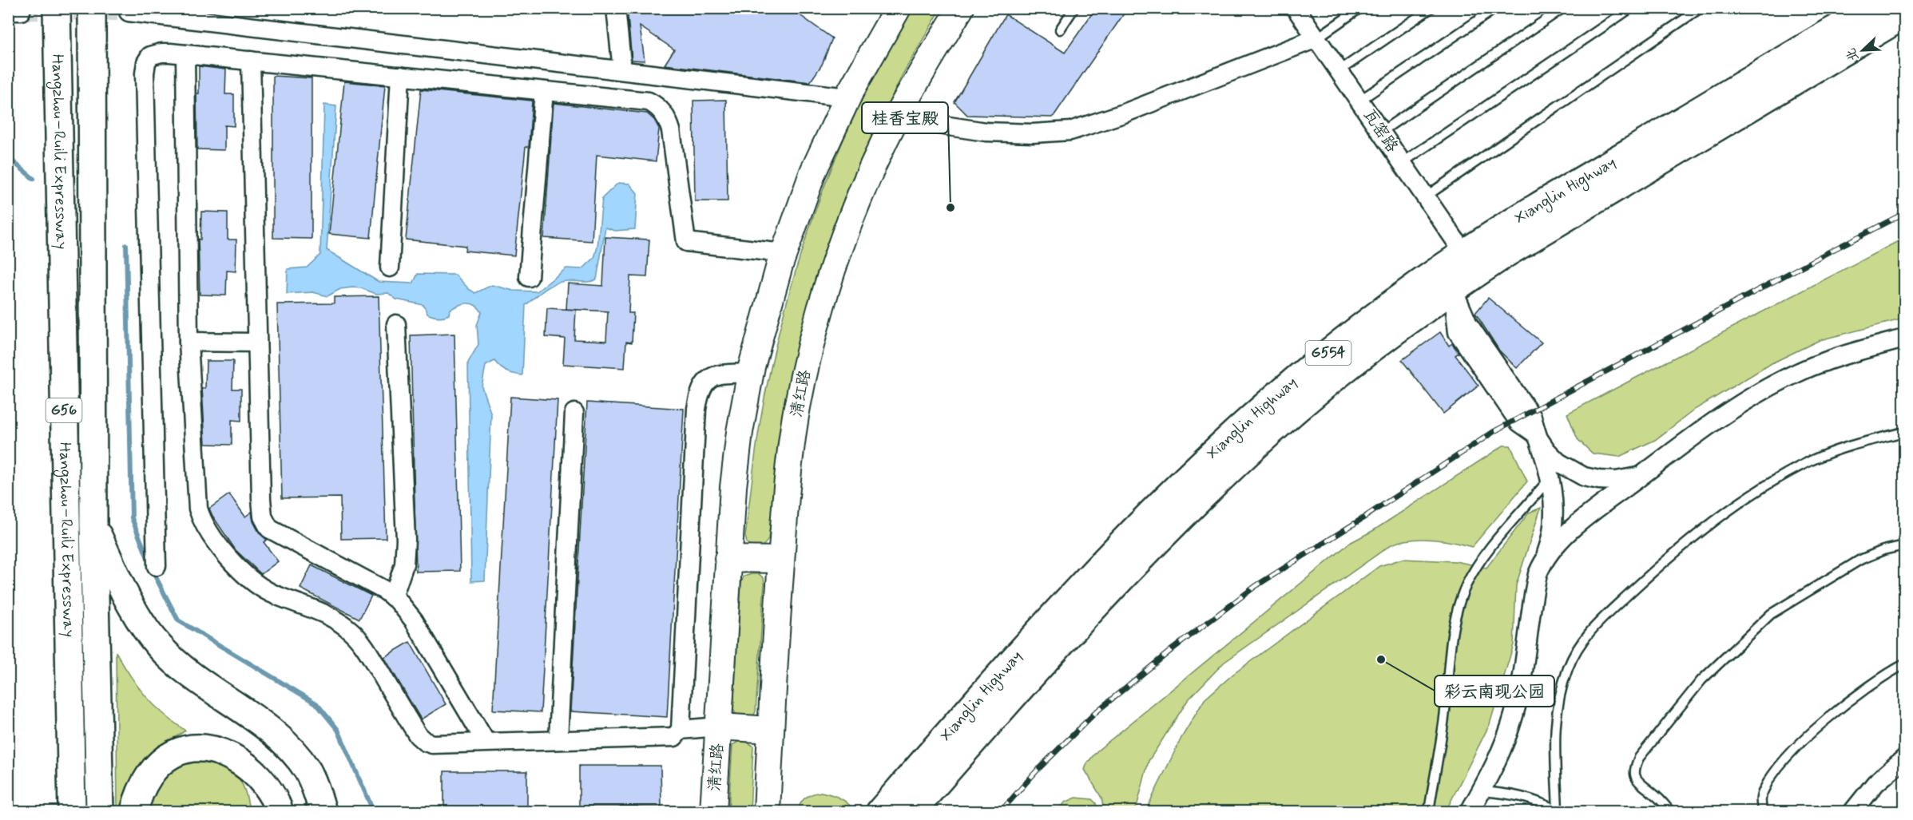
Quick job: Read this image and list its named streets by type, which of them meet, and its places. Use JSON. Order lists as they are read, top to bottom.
{
  "streets": {
    "highway": [
      "Hangzhou–Ruili Expressway",
      "Xianglin Highway",
      "G554",
      "G56"
    ],
    "main road": ["清红路"],
    "street": ["瓦窑路"]
  },
  "crossings": [
    ["瓦窑路", "Xianglin Highway"]
  ],
  "places": ["桂香宝殿", "彩云南现公园"],
  "north": "bottom left"
}
